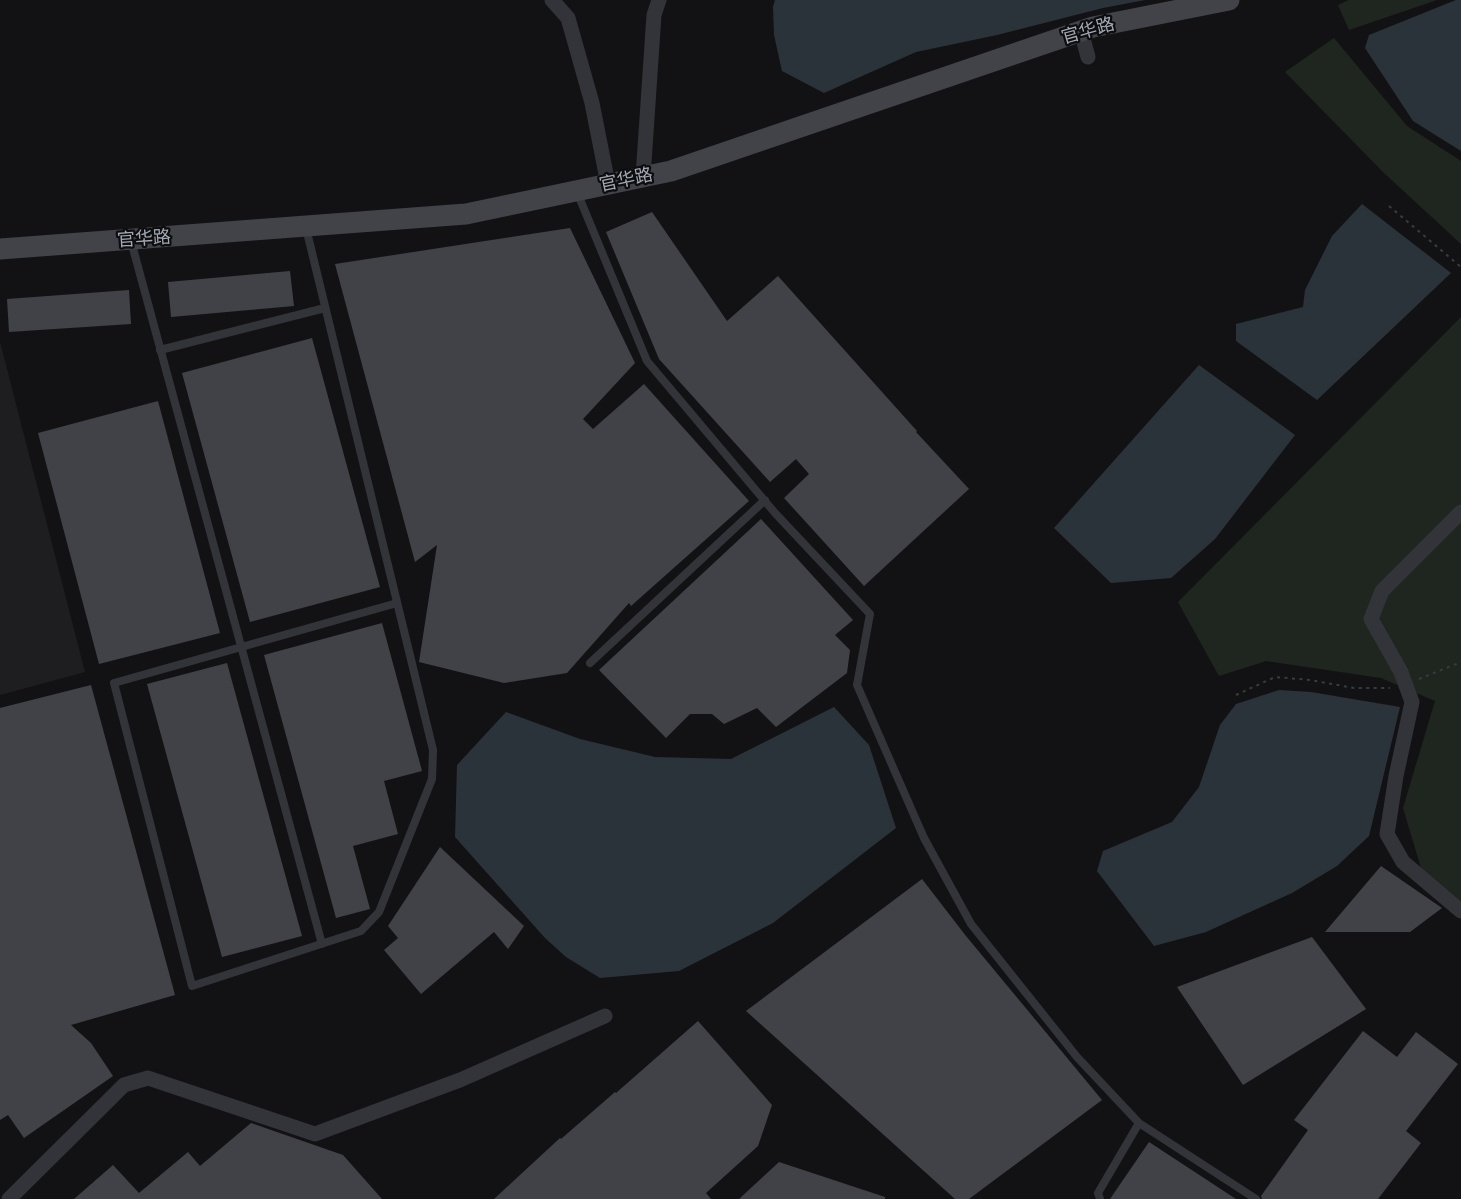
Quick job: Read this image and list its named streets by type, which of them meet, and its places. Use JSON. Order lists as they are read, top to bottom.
{
  "streets": {
    "main road": ["官华路"]
  }
}
